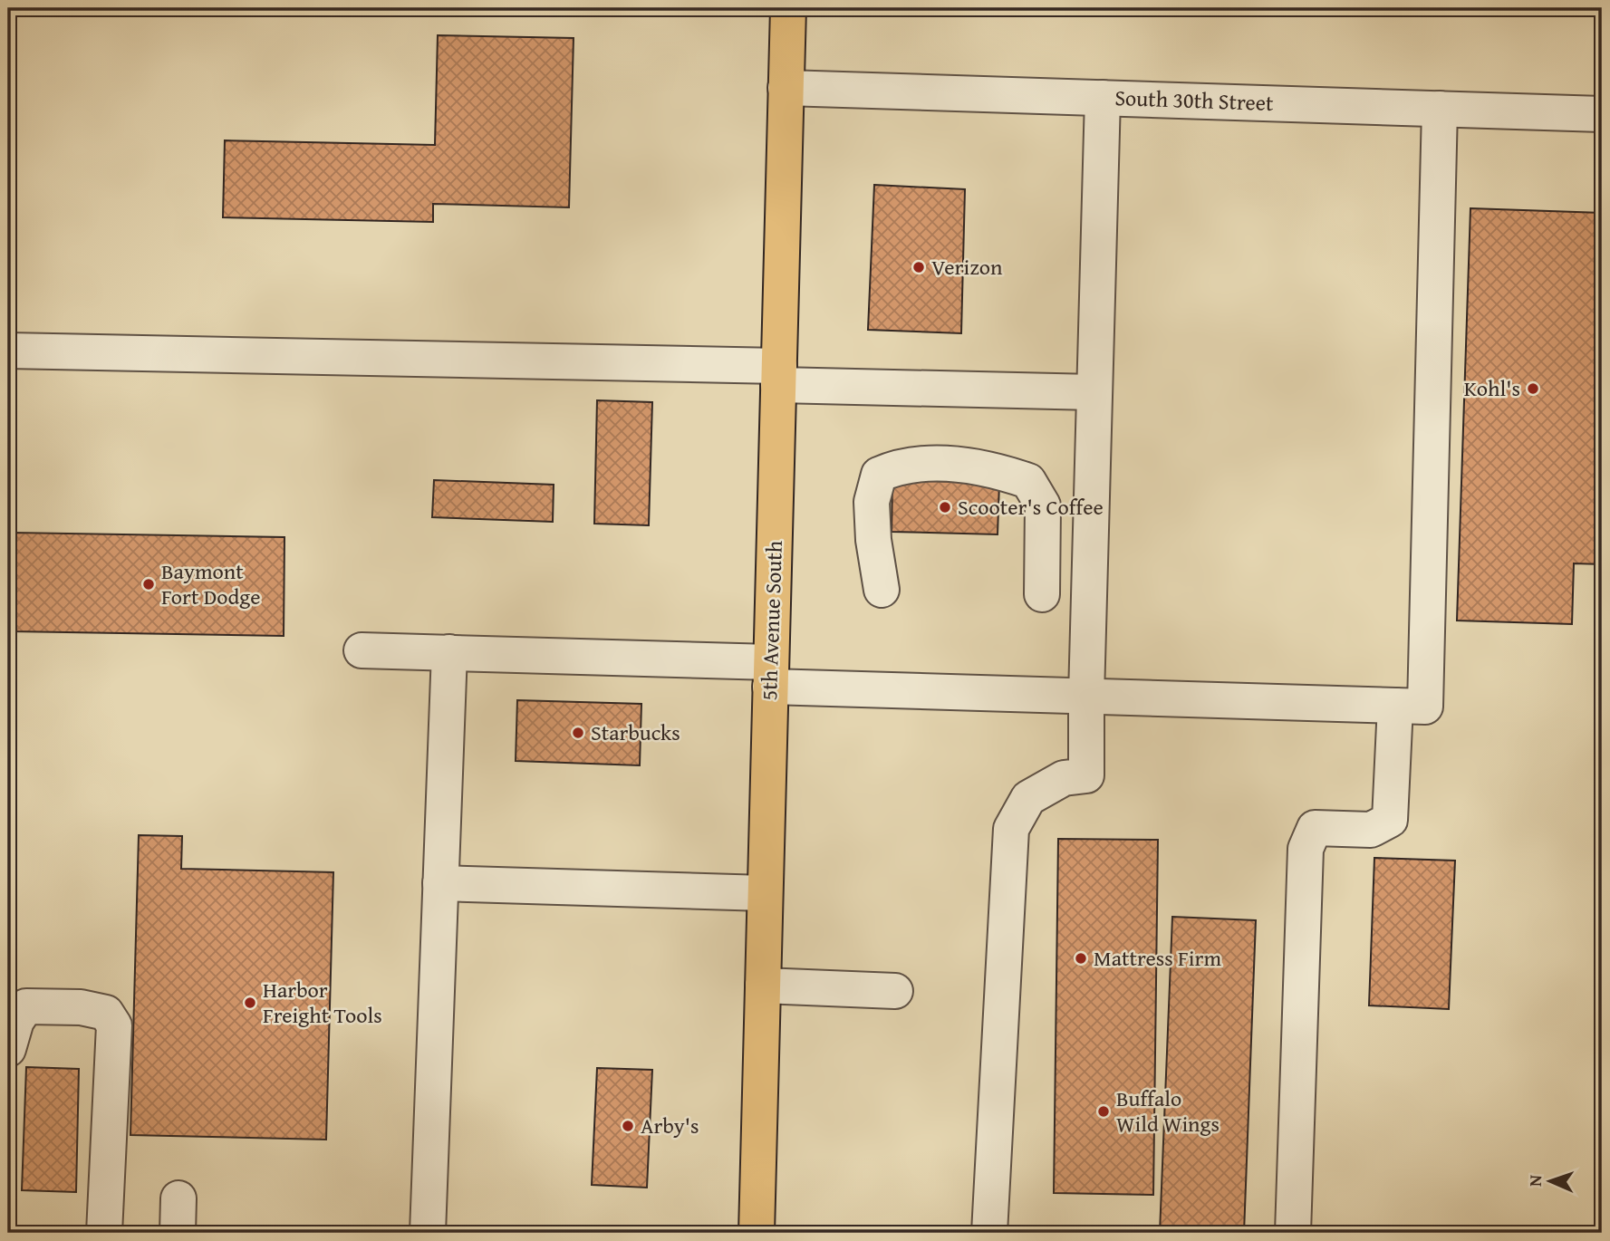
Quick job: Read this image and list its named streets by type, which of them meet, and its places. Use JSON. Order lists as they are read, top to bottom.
{
  "streets": {
    "main road": ["5th Avenue South"],
    "street": ["South 30th Street"]
  },
  "crossings": [
    ["South 30th Street", "5th Avenue South"]
  ],
  "places": [
    "Verizon",
    "Kohl's",
    "Scooter's Coffee",
    "Baymont Fort Dodge",
    "Starbucks",
    "Mattress Firm",
    "Harbor Freight Tools",
    "Buffalo Wild Wings",
    "Arby's"
  ],
  "north": "left"
}
